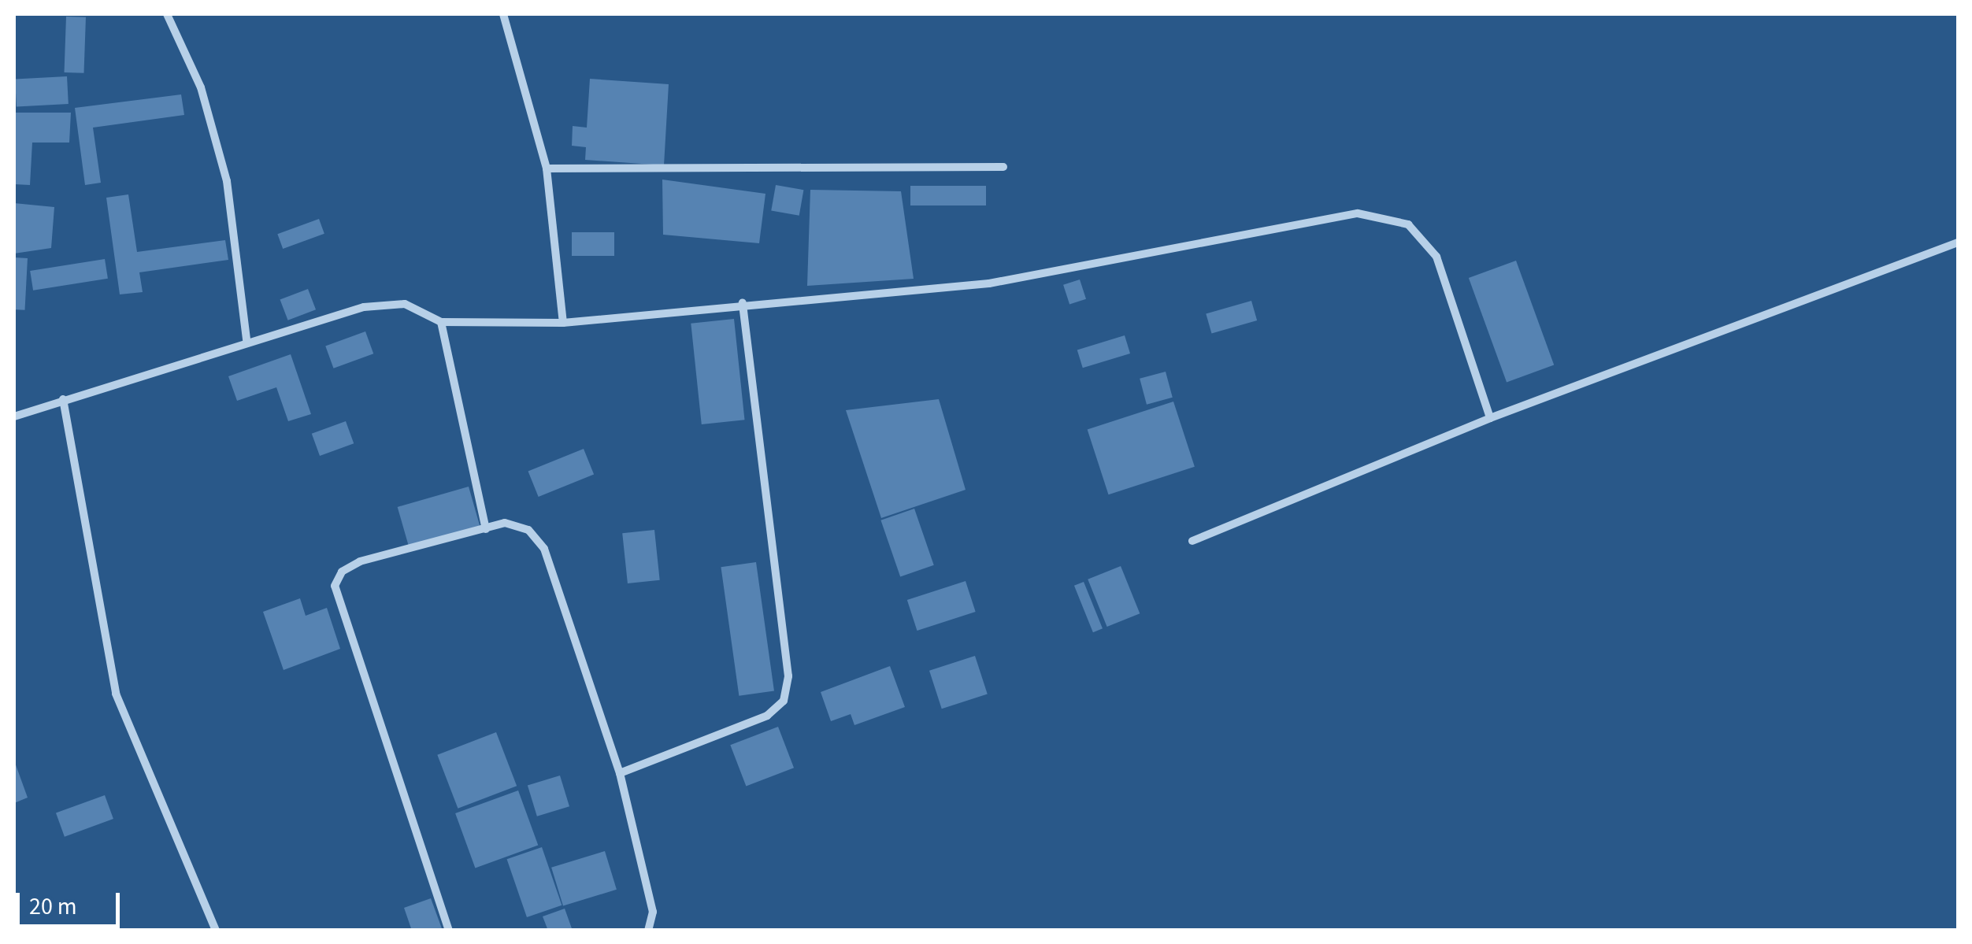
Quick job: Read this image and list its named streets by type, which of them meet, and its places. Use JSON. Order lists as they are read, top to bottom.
{
  "scale_bar": "20 m"
}
